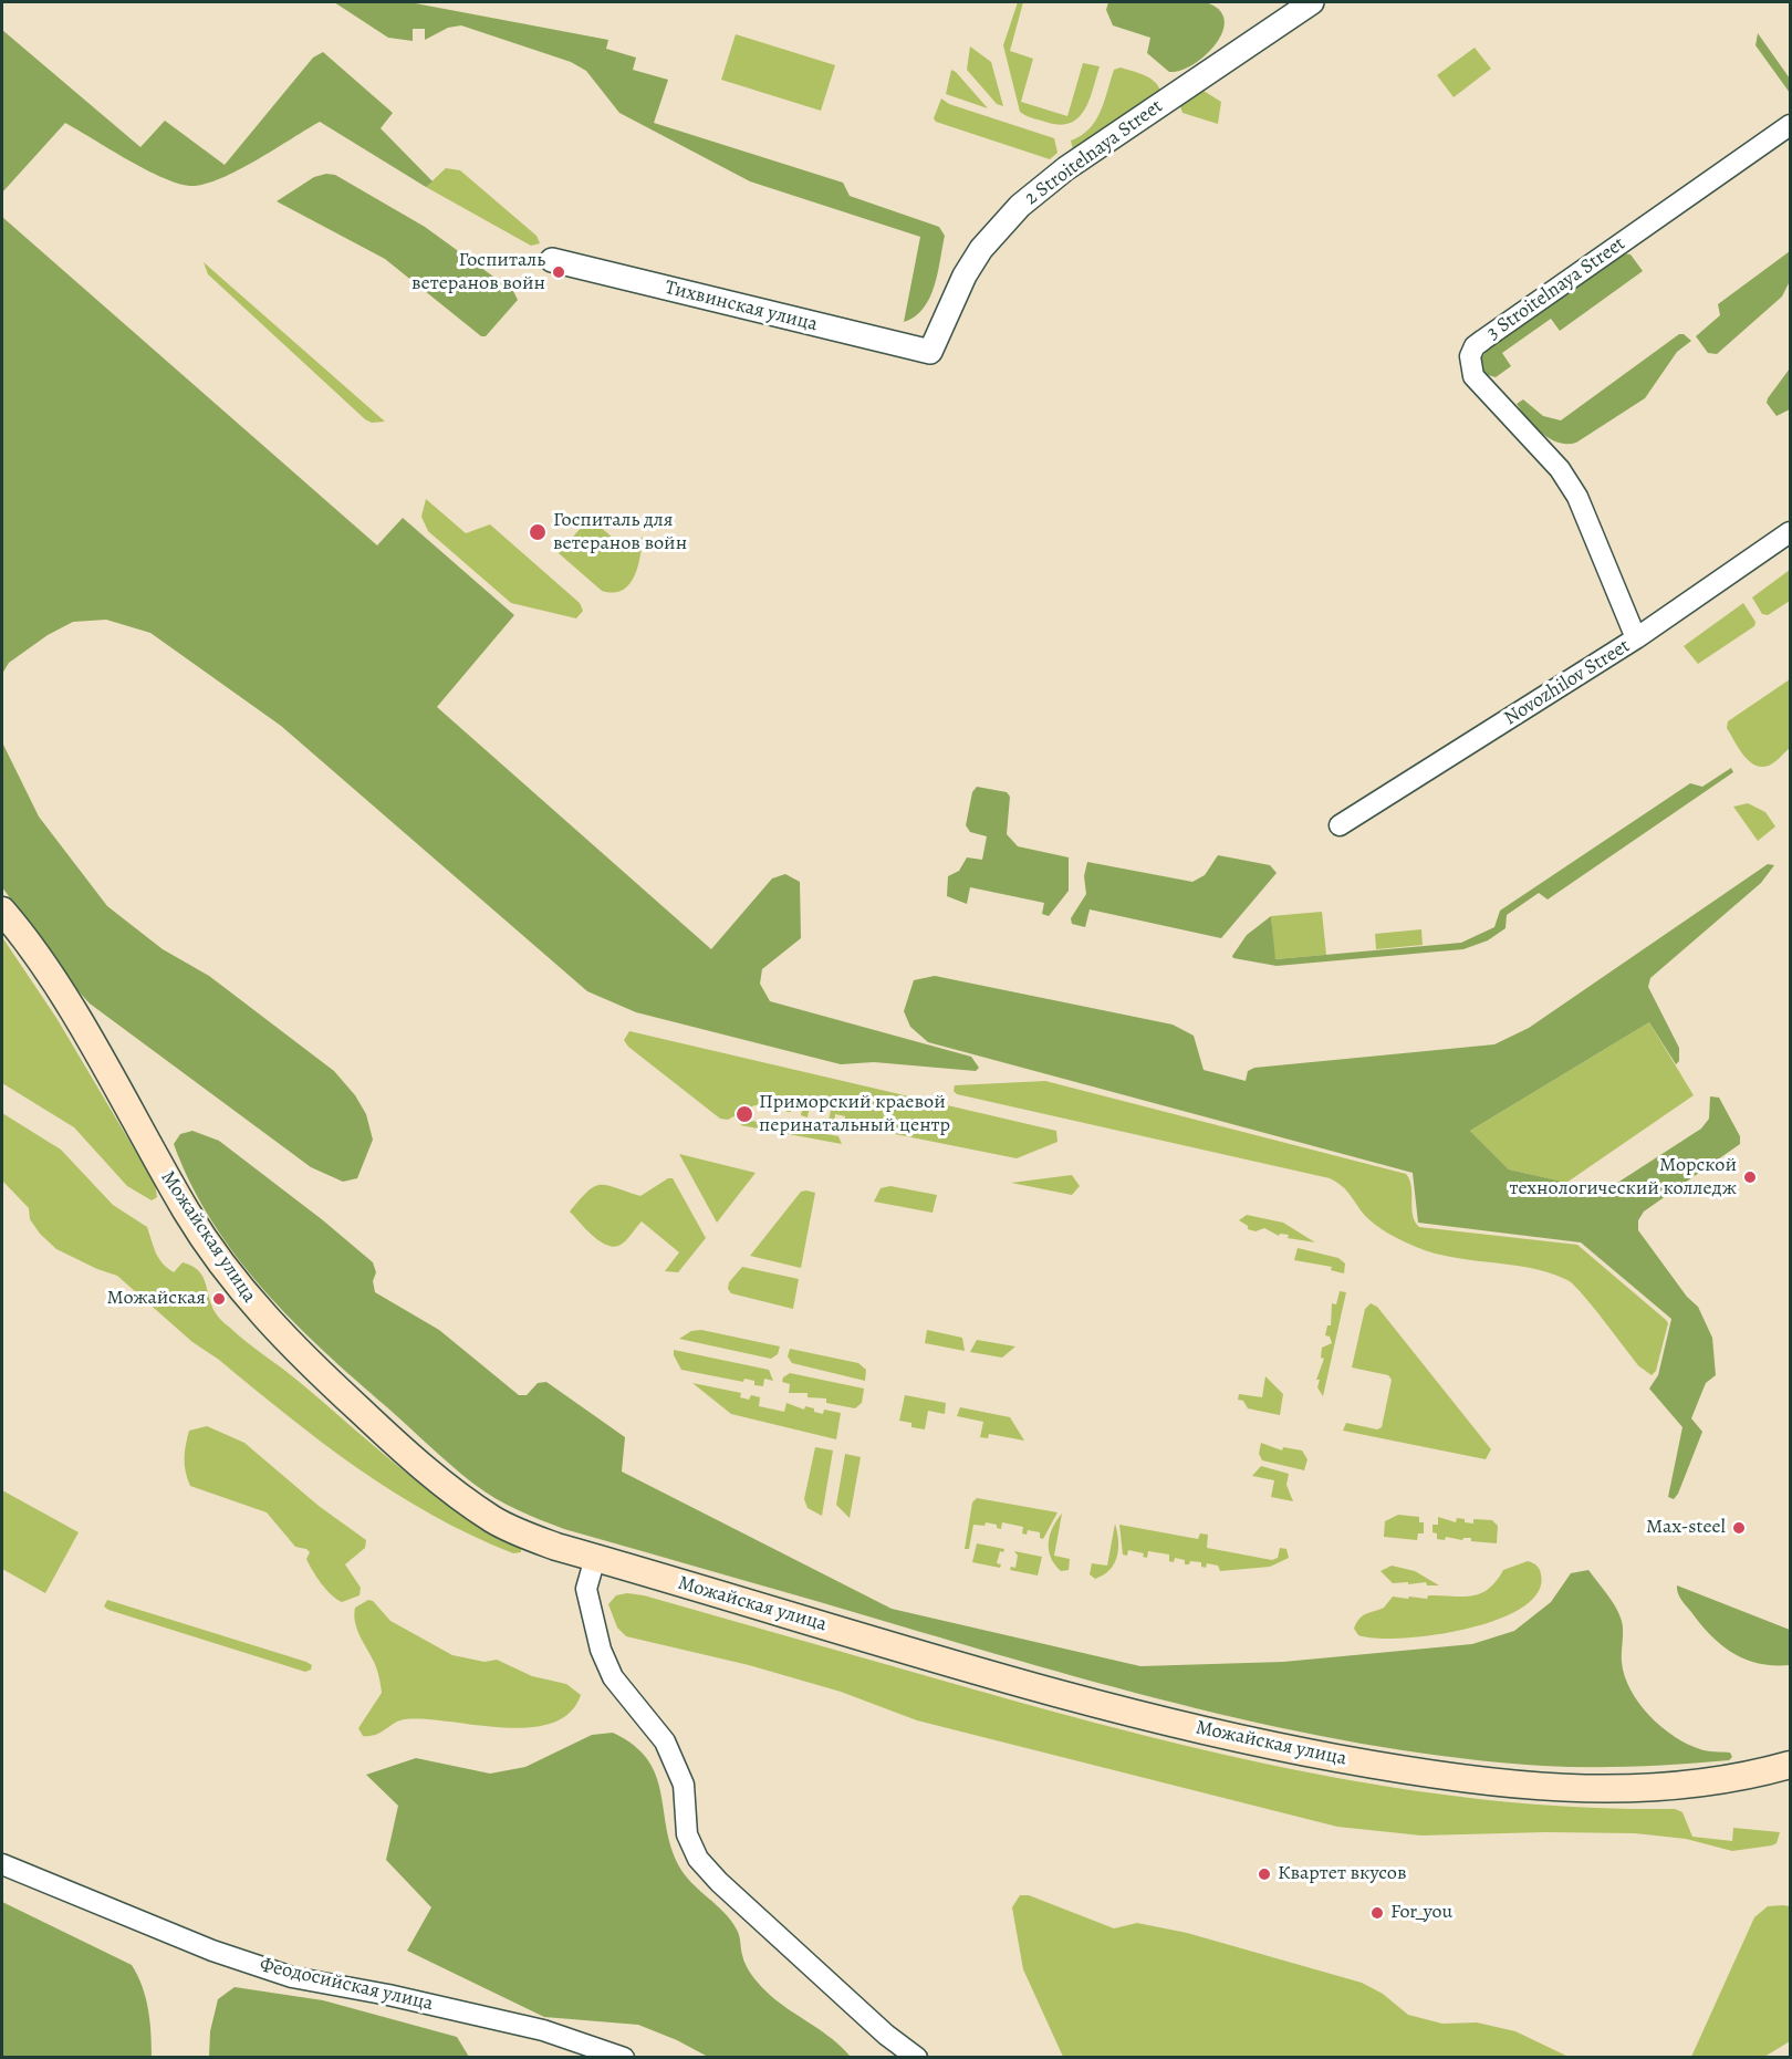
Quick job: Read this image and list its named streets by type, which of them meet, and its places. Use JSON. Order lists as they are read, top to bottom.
{
  "streets": {
    "main road": ["Можайская улица"],
    "street": [
      "2 Stroitelnaya Street",
      "3 Stroitelnaya Street",
      "Тихвинская улица",
      "Novozhilov Street",
      "Феодосийская улица"
    ]
  },
  "crossings": [
    ["2 Stroitelnaya Street", "Тихвинская улица"],
    ["3 Stroitelnaya Street", "Novozhilov Street"]
  ],
  "places": [
    "Госпиталь ветеранов войн",
    "Госпиталь для ветеранов войн",
    "Приморский краевой перинатальный центр",
    "Морской технологический колледж",
    "Можайская",
    "Max-steel",
    "Квартет вкусов",
    "For_you"
  ]
}
